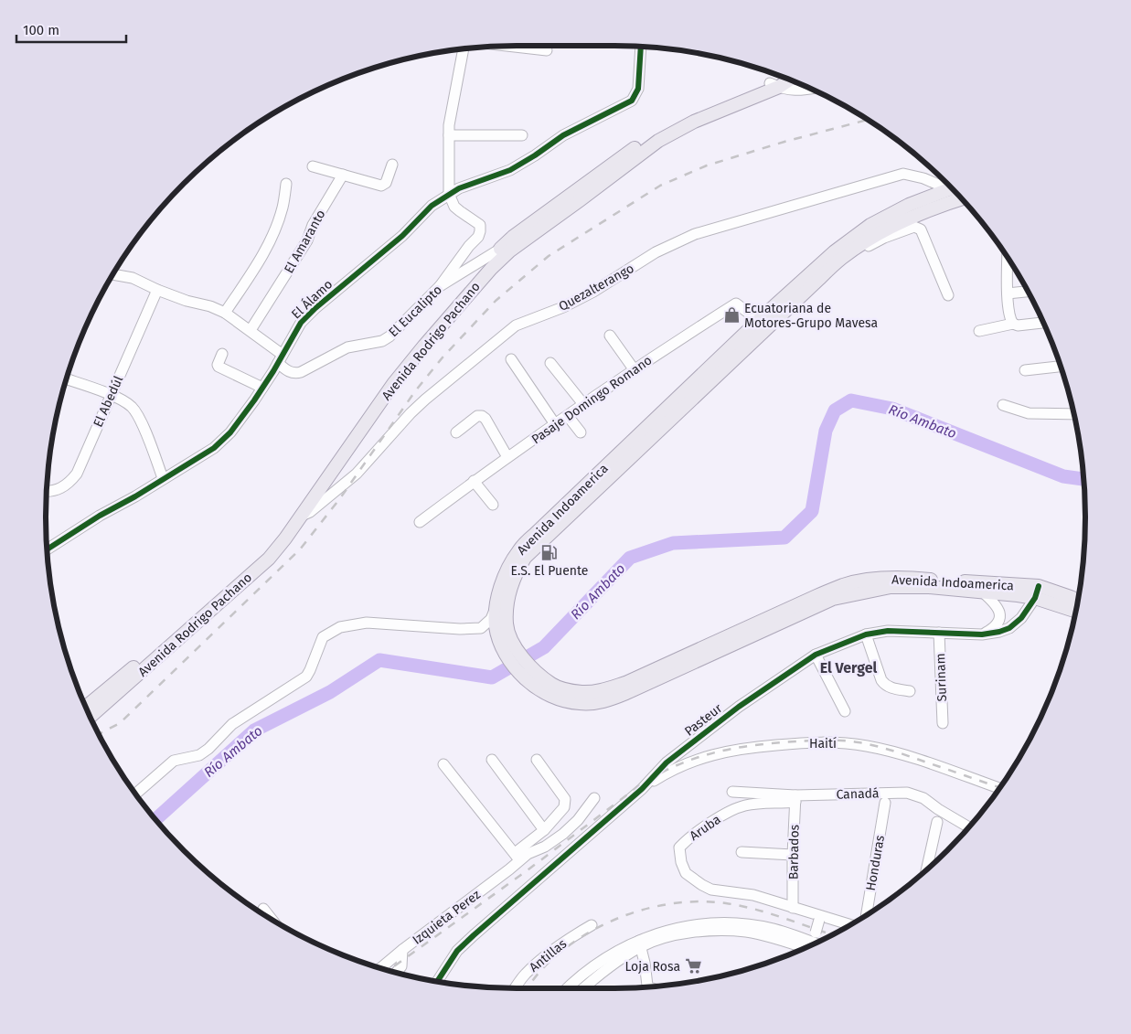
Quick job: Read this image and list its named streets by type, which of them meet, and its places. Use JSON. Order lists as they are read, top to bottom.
{
  "streets": {
    "main road": ["Avenida Rodrigo Pachano", "Avenida Indoamerica"],
    "street": [
      "El Amaranto",
      "Quezalterango",
      "El Álamo",
      "El Eucalipto",
      "Pasaje Domingo Romano",
      "El Abedúl",
      "Surinam",
      "Pasteur",
      "Haití",
      "Canadá",
      "Aruba",
      "Barbados",
      "Honduras",
      "Izquieta Perez",
      "Antillas"
    ]
  },
  "crossings": [
    ["El Amaranto", "El Eucalipto"],
    ["Quezalterango", "Avenida Rodrigo Pachano"],
    ["El Álamo", "El Eucalipto"],
    ["El Eucalipto", "Avenida Rodrigo Pachano"],
    ["El Eucalipto", "El Abedúl"],
    ["Pasaje Domingo Romano", "Avenida Indoamerica"],
    ["Avenida Indoamerica", "Pasteur"],
    ["Surinam", "Pasteur"],
    ["Pasteur", "Haití"],
    ["Canadá", "Aruba"],
    ["Canadá", "Barbados"],
    ["Aruba", "Barbados"]
  ],
  "districts": ["El Vergel"],
  "water": ["Río Ambato"],
  "places": {
    "shop": ["Ecuatoriana de Motores-Grupo Mavesa"],
    "fuel station": ["E.S. El Puente"],
    "supermarket": ["Loja Rosa"]
  },
  "scale_bar": "100 m"
}
